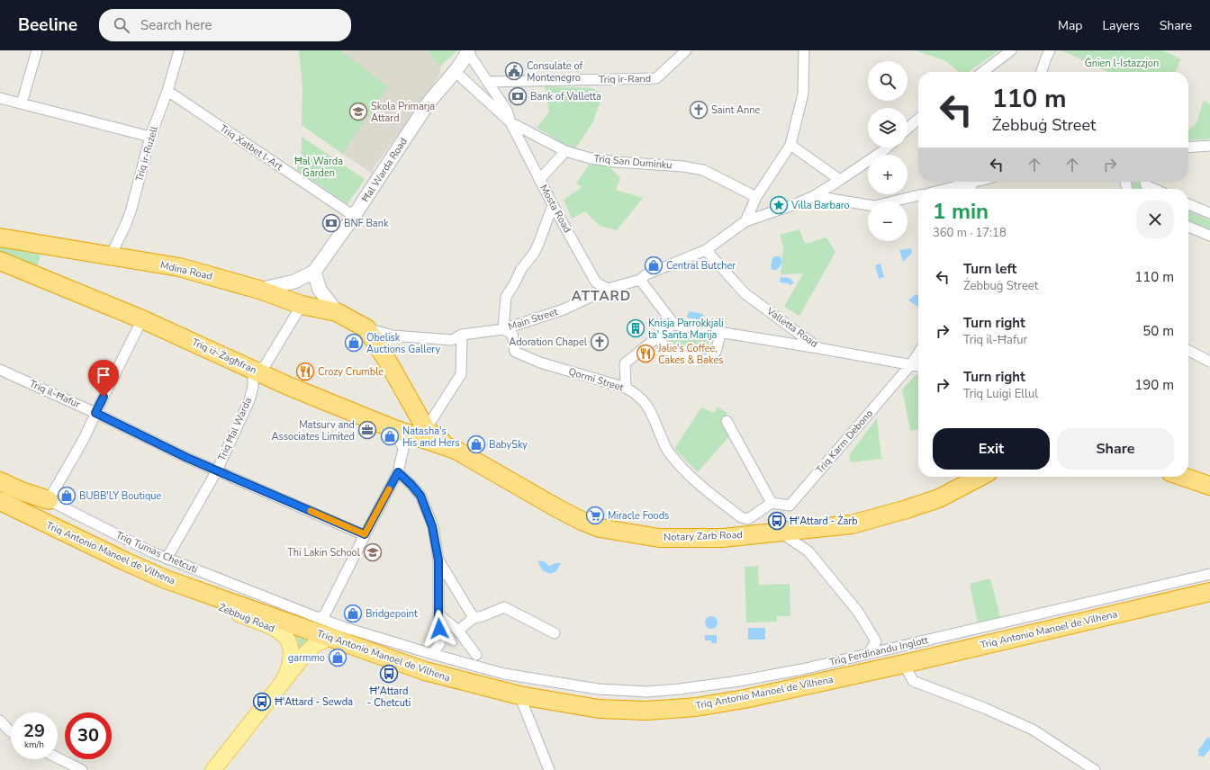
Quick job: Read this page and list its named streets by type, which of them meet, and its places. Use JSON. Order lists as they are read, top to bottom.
{
  "streets": {
    "highway": [
      "Mdina Road",
      "Triq iż-Żagħfran",
      "Notary Zarb Road",
      "Triq Antonio Manoel de Vilhena"
    ],
    "main road": ["Żebbuġ Road"],
    "street": [
      "Triq ir-Rand",
      "Triq Xatbet l-Art",
      "Triq ir-Rużell",
      "Triq San Duminku",
      "Ħal Warda Road",
      "Mosta Road",
      "Main Street",
      "Valletta Road",
      "Qormi Street",
      "Triq il-Ħafur",
      "Triq Ħal Warda",
      "Triq Karm Debono",
      "Triq Tumas Chetcuti",
      "Triq Ferdinandu Inglott"
    ]
  },
  "crossings": [
    ["Triq ir-Rand", "Mosta Road"],
    ["Triq Xatbet l-Art", "Triq ir-Rużell"],
    ["Triq Xatbet l-Art", "Ħal Warda Road"],
    ["Triq ir-Rużell", "Mdina Road"],
    ["Triq San Duminku", "Mosta Road"],
    ["Ħal Warda Road", "Mosta Road"],
    ["Ħal Warda Road", "Mdina Road"],
    ["Mosta Road", "Main Street"],
    ["Mdina Road", "Main Street"],
    ["Main Street", "Valletta Road"],
    ["Main Street", "Qormi Street"],
    ["Valletta Road", "Triq Karm Debono"],
    ["Triq iż-Żagħfran", "Triq Ħal Warda"],
    ["Triq iż-Żagħfran", "Notary Zarb Road"],
    ["Qormi Street", "Triq Karm Debono"],
    ["Triq il-Ħafur", "Triq Ħal Warda"],
    ["Triq Ħal Warda", "Triq Tumas Chetcuti"],
    ["Triq Antonio Manoel de Vilhena", "Żebbuġ Road"]
  ],
  "districts": ["ATTARD"],
  "parks": ["Ġnien l-Istazzjon", "Ħal Warda Garden"],
  "places": {
    "public building": ["Consulate of Montenegro"],
    "bank": ["Bank of Valletta", "BNF Bank"],
    "church": ["Saint Anne", "Adoration Chapel"],
    "school or university": ["Skola Primarja Attard", "Thi Lakin School"],
    "place": ["Villa Barbaro"],
    "shop": [
      "Central Butcher",
      "Obelisk Auctions Gallery",
      "Natasha's His and Hers",
      "BabySky",
      "BUBB'LY Boutique",
      "Bridgepoint",
      "garmmo"
    ],
    "building": ["Knisja Parrokkjali ta' Santa Marija"],
    "restaurant": ["Jalie's Coffee, Cakes & Bakes", "Crozy Crumble"],
    "office": ["Matsurv and Associates Limited"],
    "supermarket": ["Miracle Foods"],
    "bus stop": ["Ħ'Attard - Żarb", "Ħ'Attard - Chetcuti", "Ħ'Attard - Sewda"]
  },
  "page": {
    "header": "Beeline",
    "search": "Search here",
    "nav": ["Map", "Layers", "Share"],
    "map_buttons": ["+", "−"],
    "turn": ["110 m", "Żebbuġ Street"],
    "heading": ["1 min", "360 m · 17:18"],
    "list": [
      {
        "name": "Turn left",
        "note": "Żebbuġ Street",
        "value": "110 m"
      },
      {
        "name": "Turn right",
        "note": "Triq il-Ħafur",
        "value": "50 m"
      },
      {
        "name": "Turn right",
        "note": "Triq Luigi Ellul",
        "value": "190 m"
      }
    ],
    "buttons": ["Exit", "Share"],
    "speed": "29 km/h",
    "limit": "30"
  }
}
